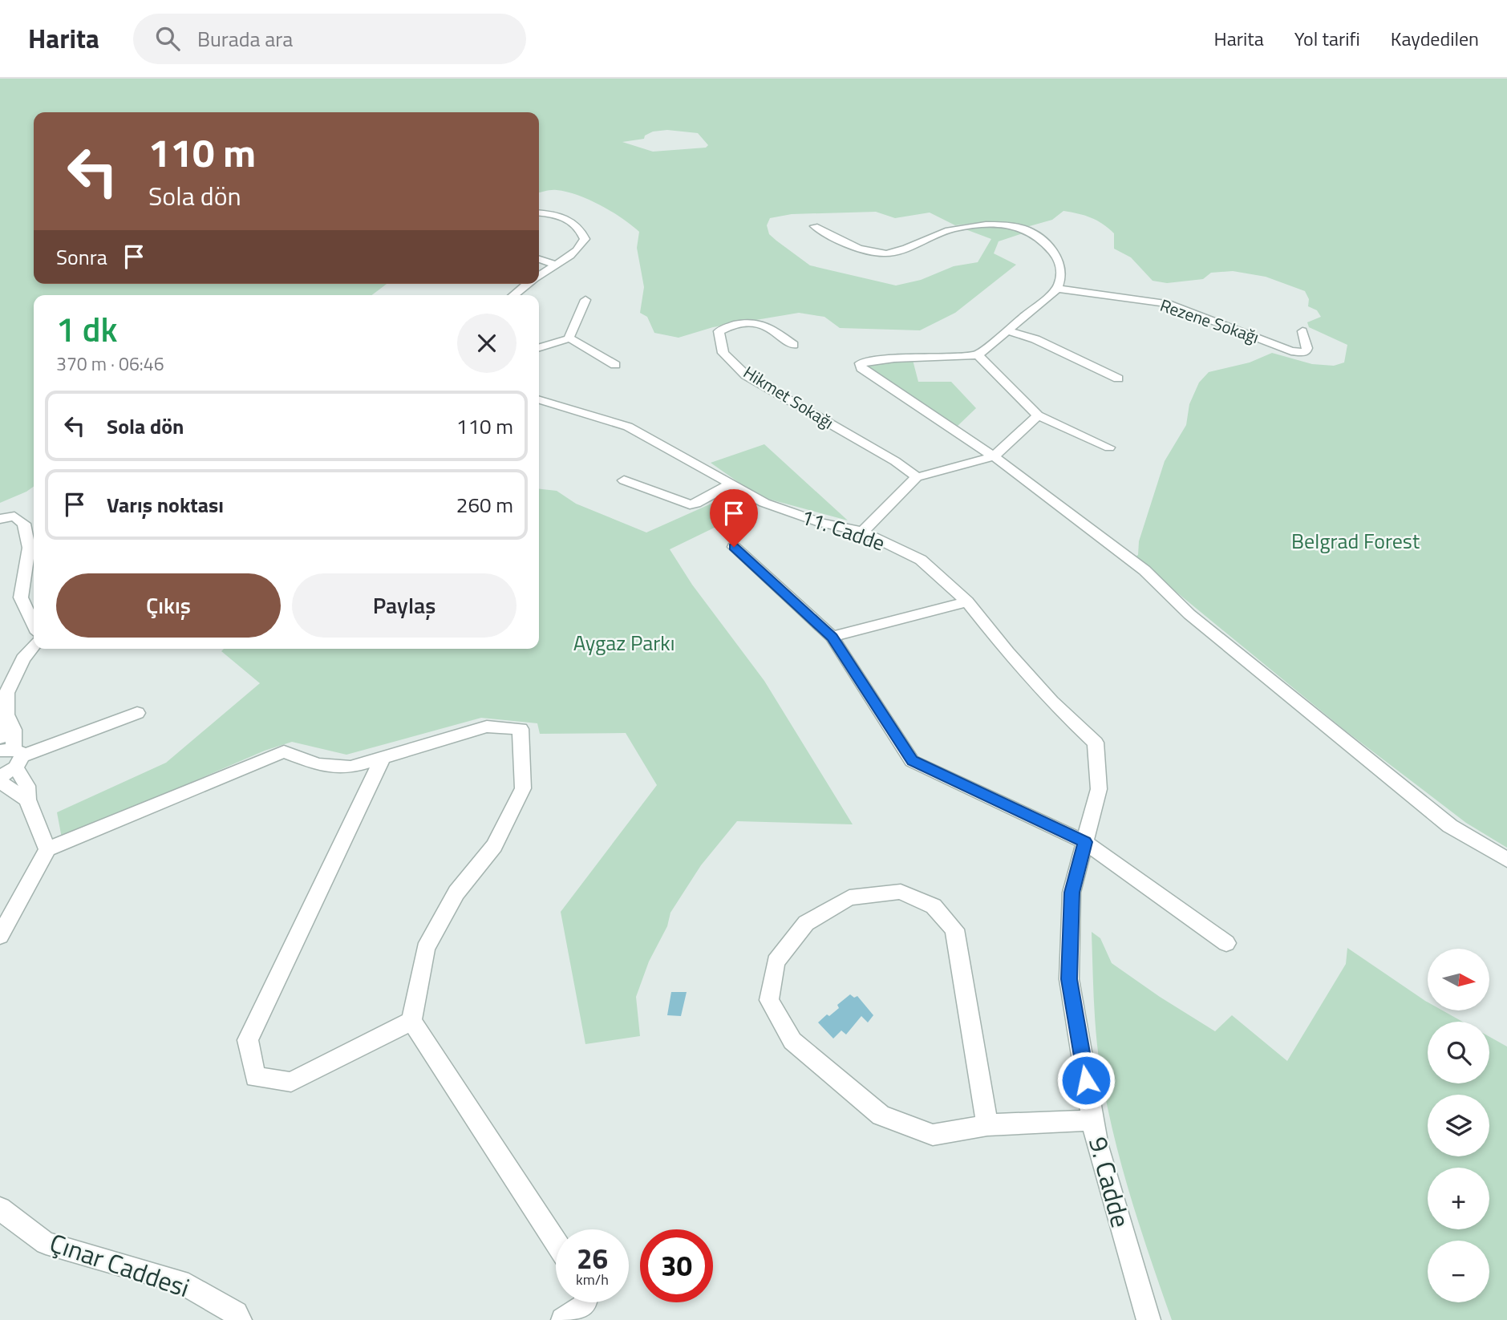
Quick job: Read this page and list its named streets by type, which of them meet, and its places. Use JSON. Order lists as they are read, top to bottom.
{
  "streets": {
    "street": [
      "Rezene Sokağı",
      "Hikmet Sokağı",
      "11. Cadde",
      "9. Cadde",
      "Çınar Caddesi"
    ]
  },
  "crossings": [
    ["11. Cadde", "9. Cadde"]
  ],
  "parks": ["Belgrad Forest", "Aygaz Parkı"],
  "north": "right",
  "page": {
    "header": "Harita",
    "search": "Burada ara",
    "nav": ["Harita", "Yol tarifi", "Kaydedilen"],
    "turn": ["110 m", "Sola dön"],
    "then": "Sonra",
    "heading": ["1 dk", "370 m · 06:46"],
    "list": [
      {
        "name": "Sola dön",
        "value": "110 m"
      },
      {
        "name": "Varış noktası",
        "value": "260 m"
      }
    ],
    "buttons": ["Çıkış", "Paylaş"],
    "map_buttons": ["+", "−"],
    "speed": "26 km/h",
    "limit": "30"
  }
}
